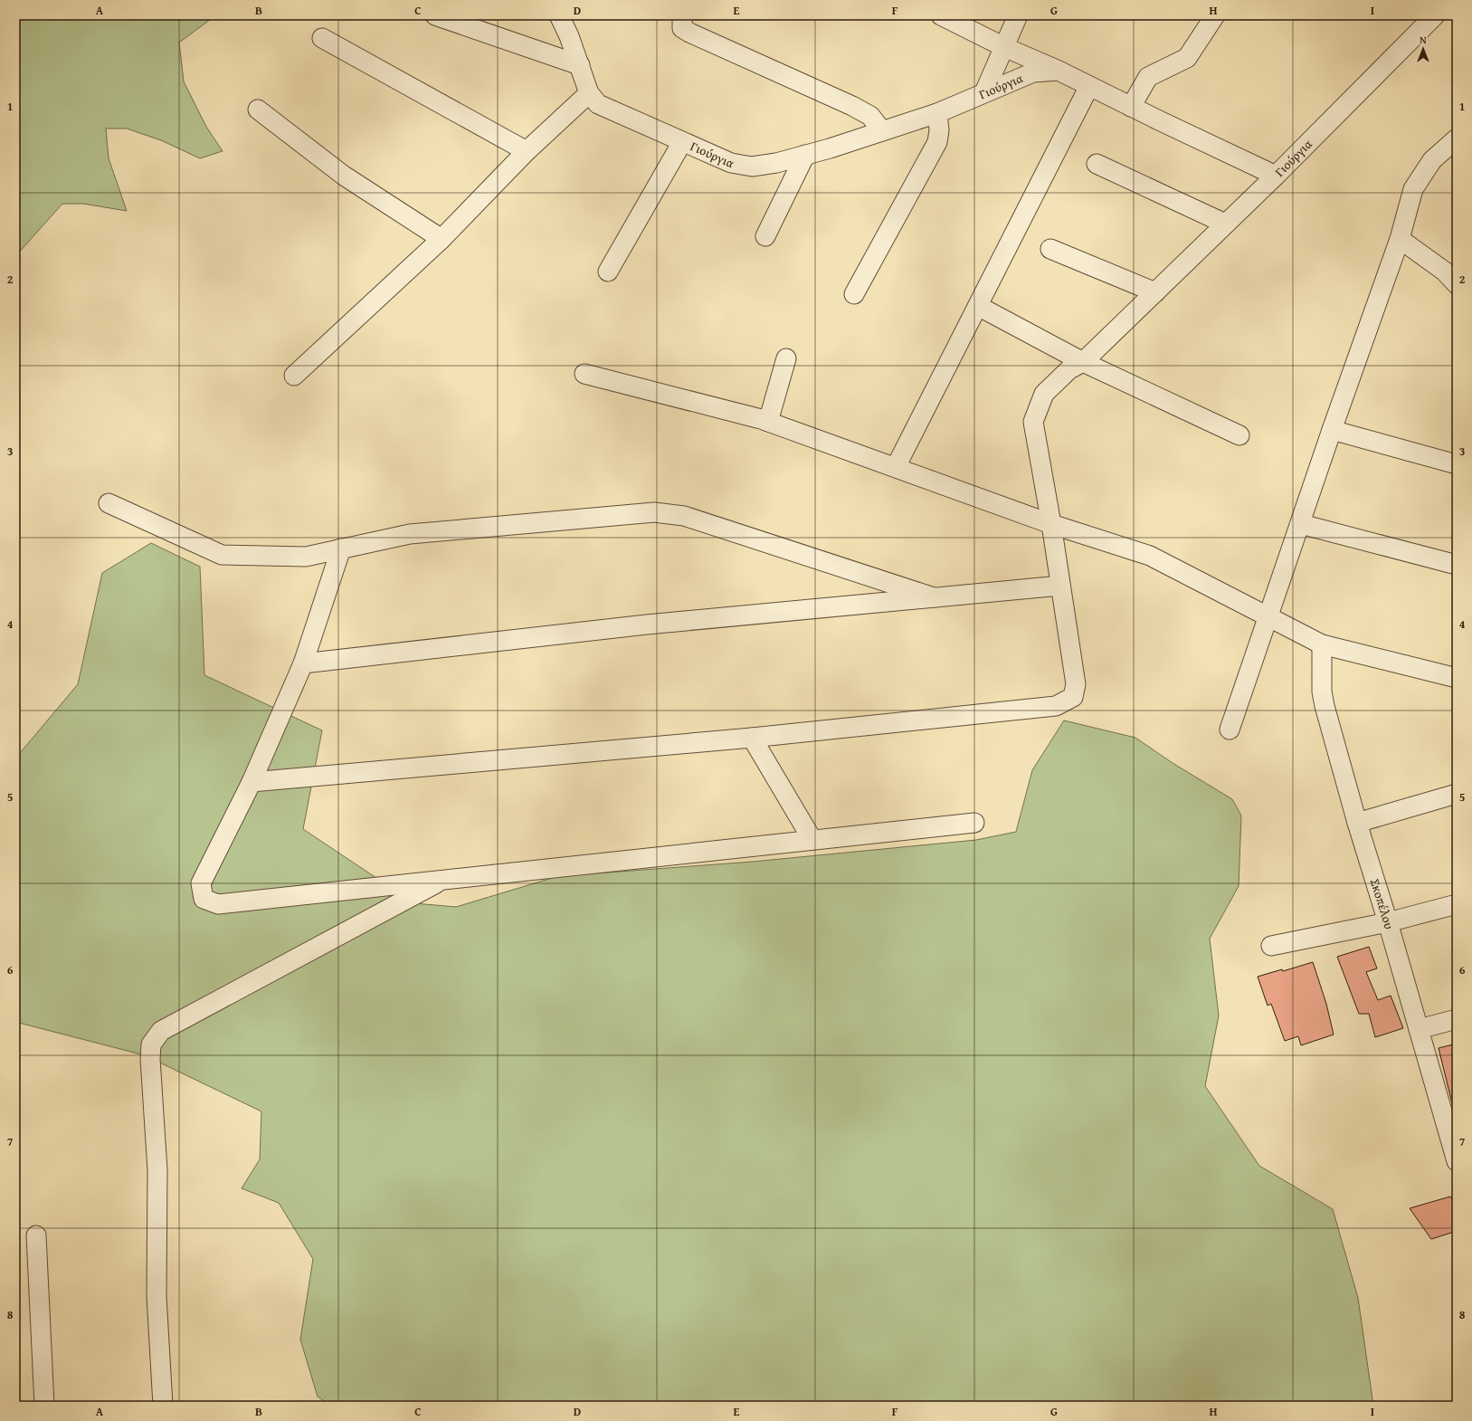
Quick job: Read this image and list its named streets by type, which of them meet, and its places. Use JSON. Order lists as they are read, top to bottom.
{
  "streets": {
    "street": ["Γιούργια", "Σκοπέλου"]
  },
  "north": "top",
  "grid": {
    "columns": [
      "A",
      "B",
      "C",
      "D",
      "E",
      "F",
      "G",
      "H",
      "I"
    ],
    "rows": [
      "1",
      "2",
      "3",
      "4",
      "5",
      "6",
      "7",
      "8"
    ]
  }
}
